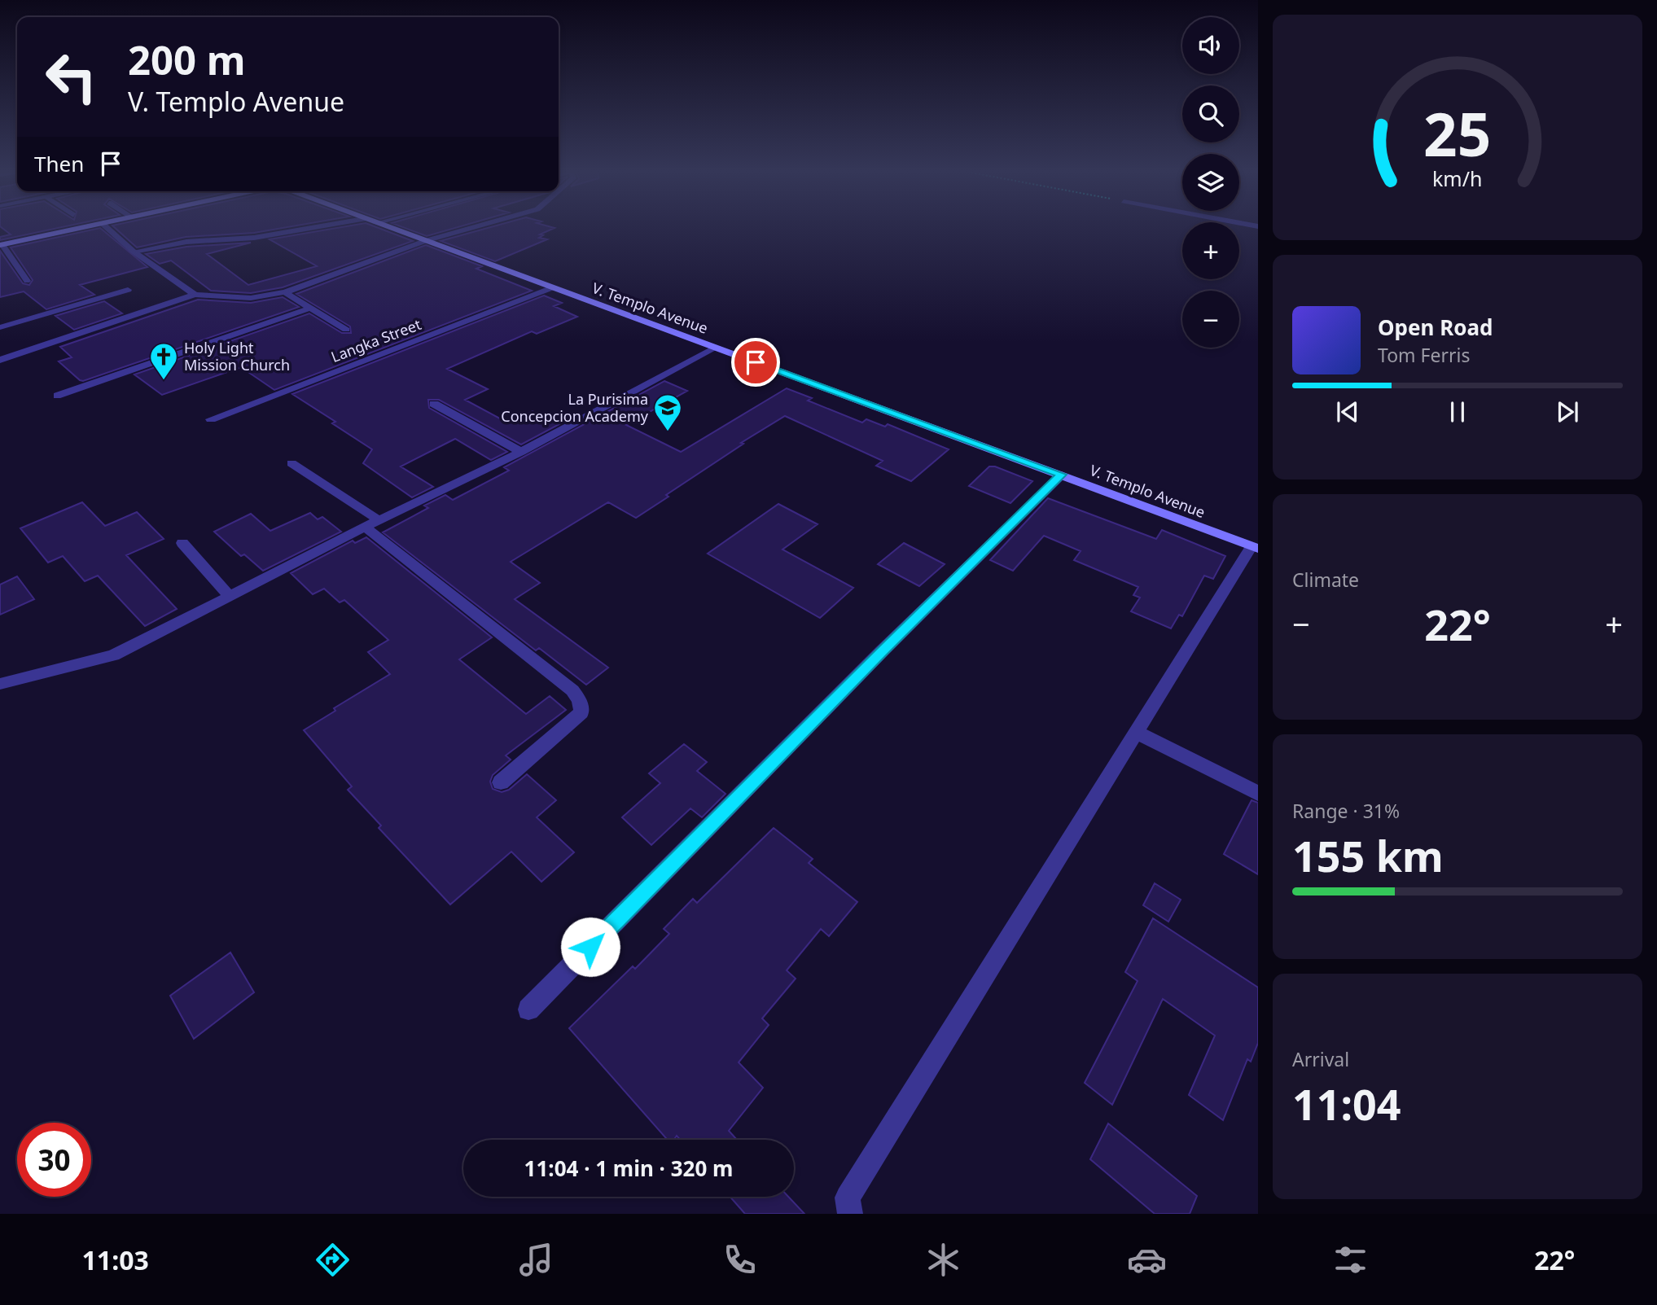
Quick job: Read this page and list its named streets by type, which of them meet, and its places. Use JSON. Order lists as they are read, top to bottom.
{
  "streets": {
    "main road": ["V. Templo Avenue"],
    "street": ["Langka Street"]
  },
  "crossings": [
    ["V. Templo Avenue", "Langka Street"]
  ],
  "places": {
    "church": ["Holy Light Mission Church"],
    "school or university": ["La Purisima Concepcion Academy"]
  },
  "page": {
    "map_buttons": ["+", "−"],
    "turn": ["200 m", "V. Templo Avenue"],
    "then": "Then",
    "song": ["Open Road", "Tom Ferris"],
    "tile": [
      "Climate",
      ["Range · 31%", "155 km"],
      ["Arrival", "11:04"]
    ],
    "heat": ["−", "22°", "+"],
    "limit": "30",
    "trip": "11:04 · 1 min · 320 m",
    "tabs": ["11:03", "22°"],
    "gauge": ["25", "km/h"]
  }
}
